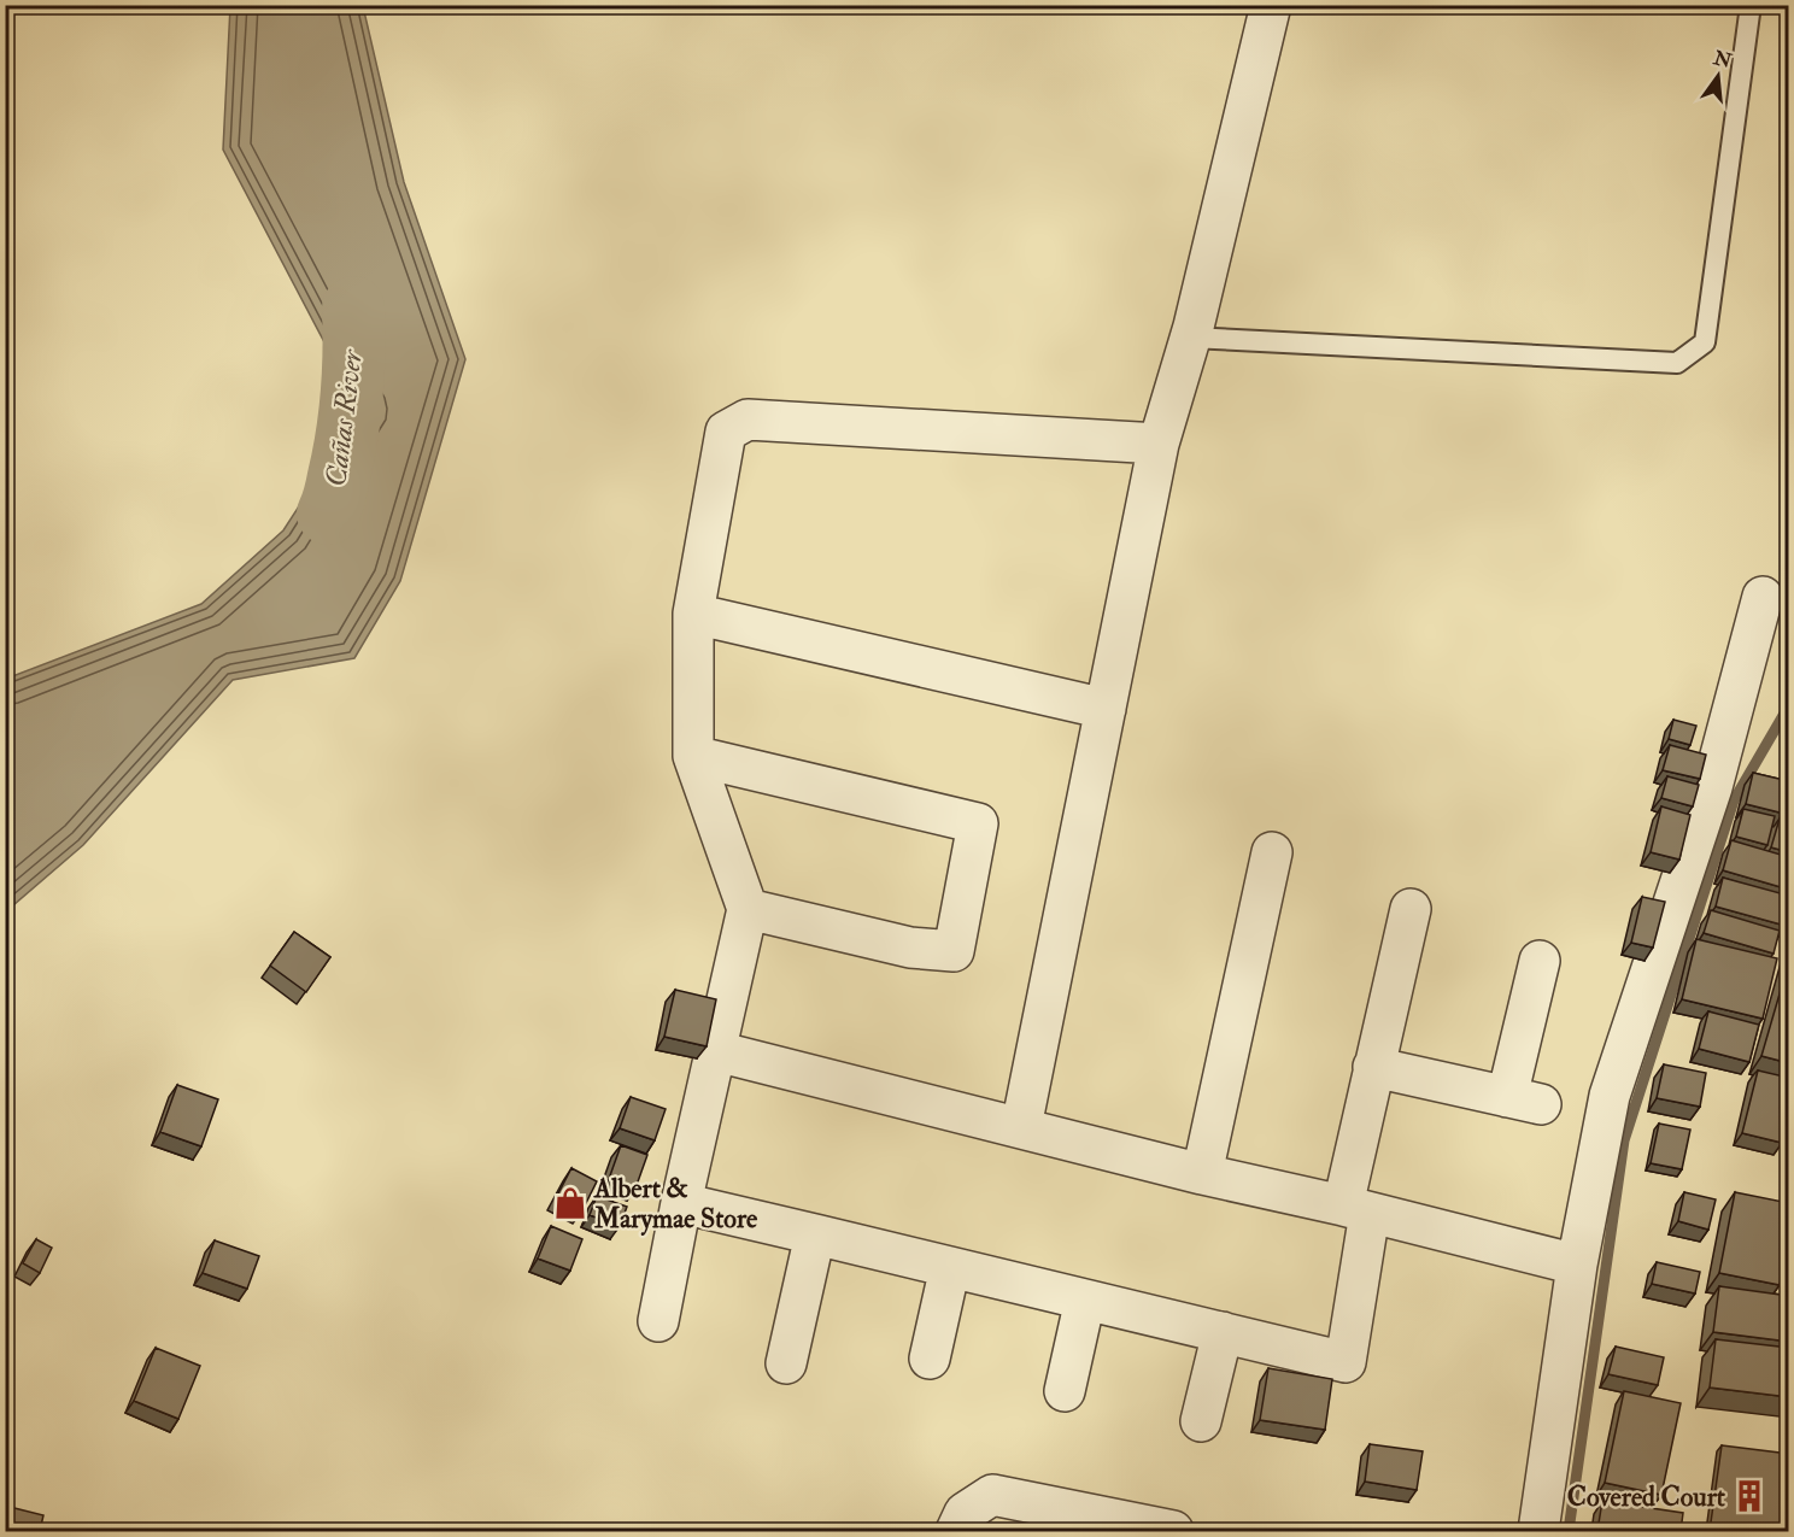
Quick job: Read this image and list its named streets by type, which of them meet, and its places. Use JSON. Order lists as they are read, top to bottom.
{
  "water": ["Cañas River"],
  "places": {
    "shop": ["Albert & Marymae Store"],
    "building": ["Covered Court"]
  },
  "north": "top"
}
